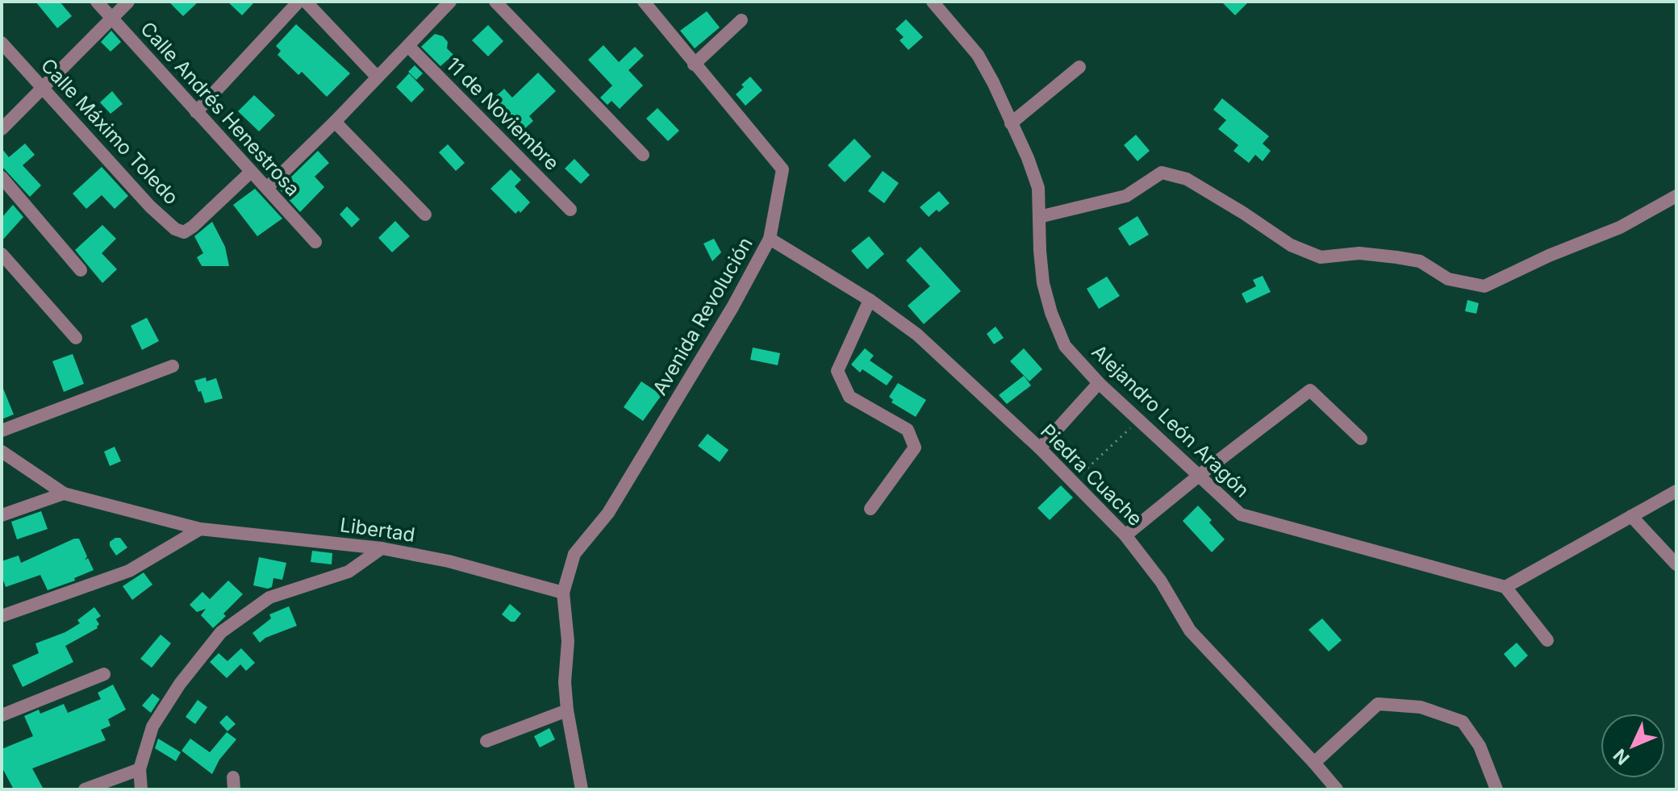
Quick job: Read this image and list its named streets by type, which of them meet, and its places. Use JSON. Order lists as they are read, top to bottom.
{
  "streets": {
    "street": [
      "Calle Andrés Henestrosa",
      "11 de Noviembre",
      "Calle Máximo Toledo",
      "Avenida Revolución",
      "Alejandro León Aragón",
      "Piedra Cuache",
      "Libertad"
    ]
  },
  "crossings": [
    ["Calle Andrés Henestrosa", "Calle Máximo Toledo"],
    ["Avenida Revolución", "Piedra Cuache"],
    ["Avenida Revolución", "Libertad"]
  ],
  "north": "bottom left"
}
